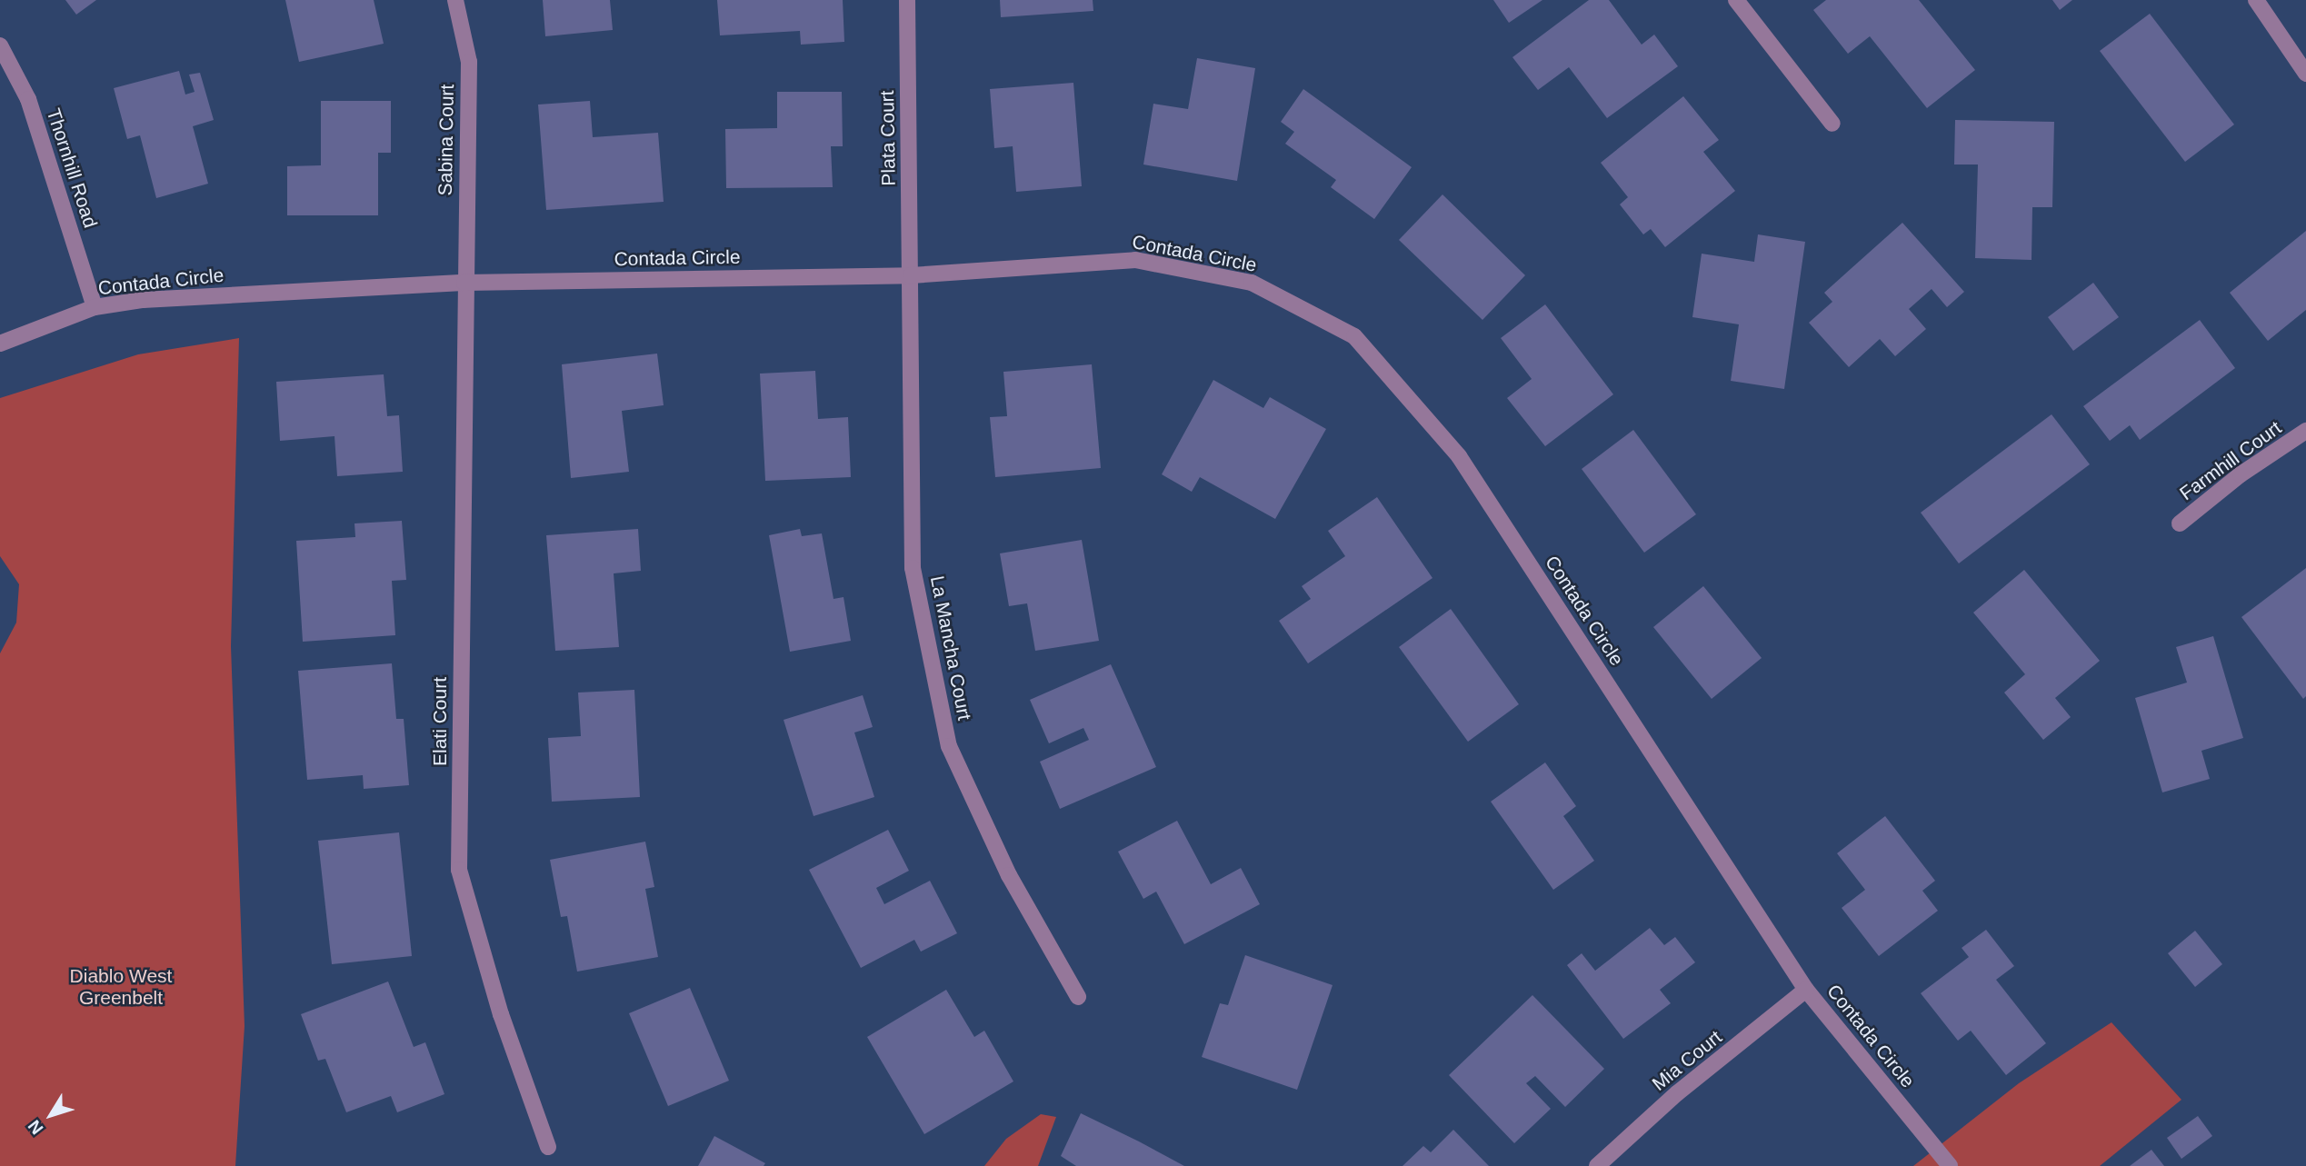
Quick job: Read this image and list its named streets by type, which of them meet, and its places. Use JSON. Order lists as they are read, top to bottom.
{
  "streets": {
    "street": [
      "Plata Court",
      "Sabina Court",
      "Thornhill Road",
      "Contada Circle",
      "Farmhill Court",
      "La Mancha Court",
      "Elati Court",
      "Mia Court"
    ]
  },
  "crossings": [
    ["Plata Court", "Contada Circle"],
    ["Plata Court", "La Mancha Court"],
    ["Sabina Court", "Contada Circle"],
    ["Sabina Court", "Elati Court"],
    ["Thornhill Road", "Contada Circle"],
    ["Contada Circle", "La Mancha Court"],
    ["Contada Circle", "Elati Court"],
    ["Contada Circle", "Mia Court"]
  ],
  "parks": ["Diablo West Greenbelt"],
  "north": "bottom left"
}
